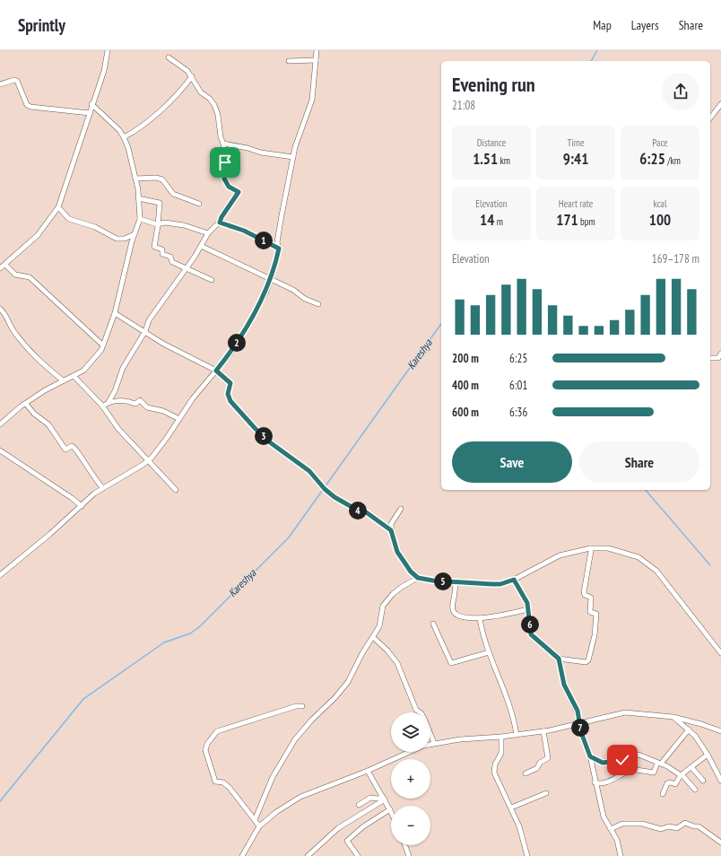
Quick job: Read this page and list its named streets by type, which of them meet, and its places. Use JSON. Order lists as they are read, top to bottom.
{
  "water": ["Kareshya"],
  "page": {
    "header": "Sprintly",
    "nav": ["Map", "Layers", "Share"],
    "heading": ["Evening run", "21:08"],
    "stats": [
      ["Distance", "1.51 km"],
      ["Time", "9:41"],
      ["Pace", "6:25 /km"],
      ["Elevation", "14 m"],
      ["Heart rate", "171 bpm"],
      ["kcal", "100"]
    ],
    "pins": [
      "1",
      "2",
      "3",
      "4",
      "5",
      "6",
      "7"
    ],
    "chart": ["Elevation", "169–178 m"],
    "list": [
      {
        "name": "200 m",
        "note": "6:25"
      },
      {
        "name": "400 m",
        "note": "6:01"
      },
      {
        "name": "600 m",
        "note": "6:36"
      }
    ],
    "buttons": ["Save", "Share"],
    "map_buttons": ["+", "−"]
  }
}
